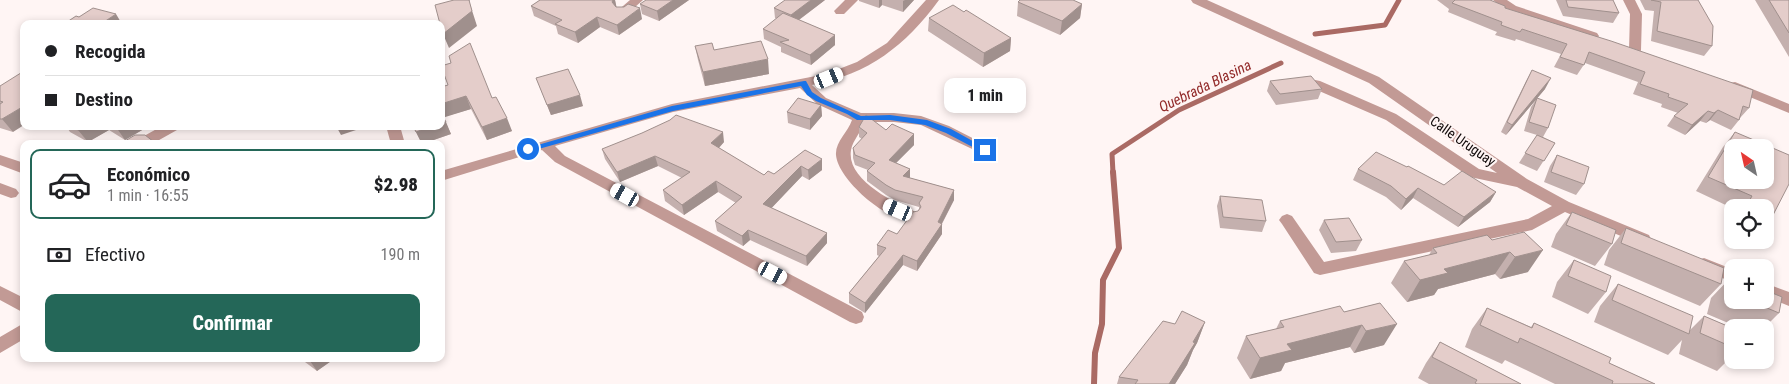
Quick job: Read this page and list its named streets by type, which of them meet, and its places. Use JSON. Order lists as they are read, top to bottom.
{
  "streets": {
    "street": ["Calle Uruguay"]
  },
  "water": ["Quebrada Blasina"],
  "north": "top left",
  "page": {
    "banner": ["Recogida", "Destino"],
    "bubble": "1 min",
    "map_buttons": ["+", "−"],
    "list": [
      {
        "name": "Económico",
        "note": "1 min · 16:55",
        "value": "$2.98"
      }
    ],
    "pay": ["Efectivo", "190 m"],
    "buttons": "Confirmar"
  }
}
